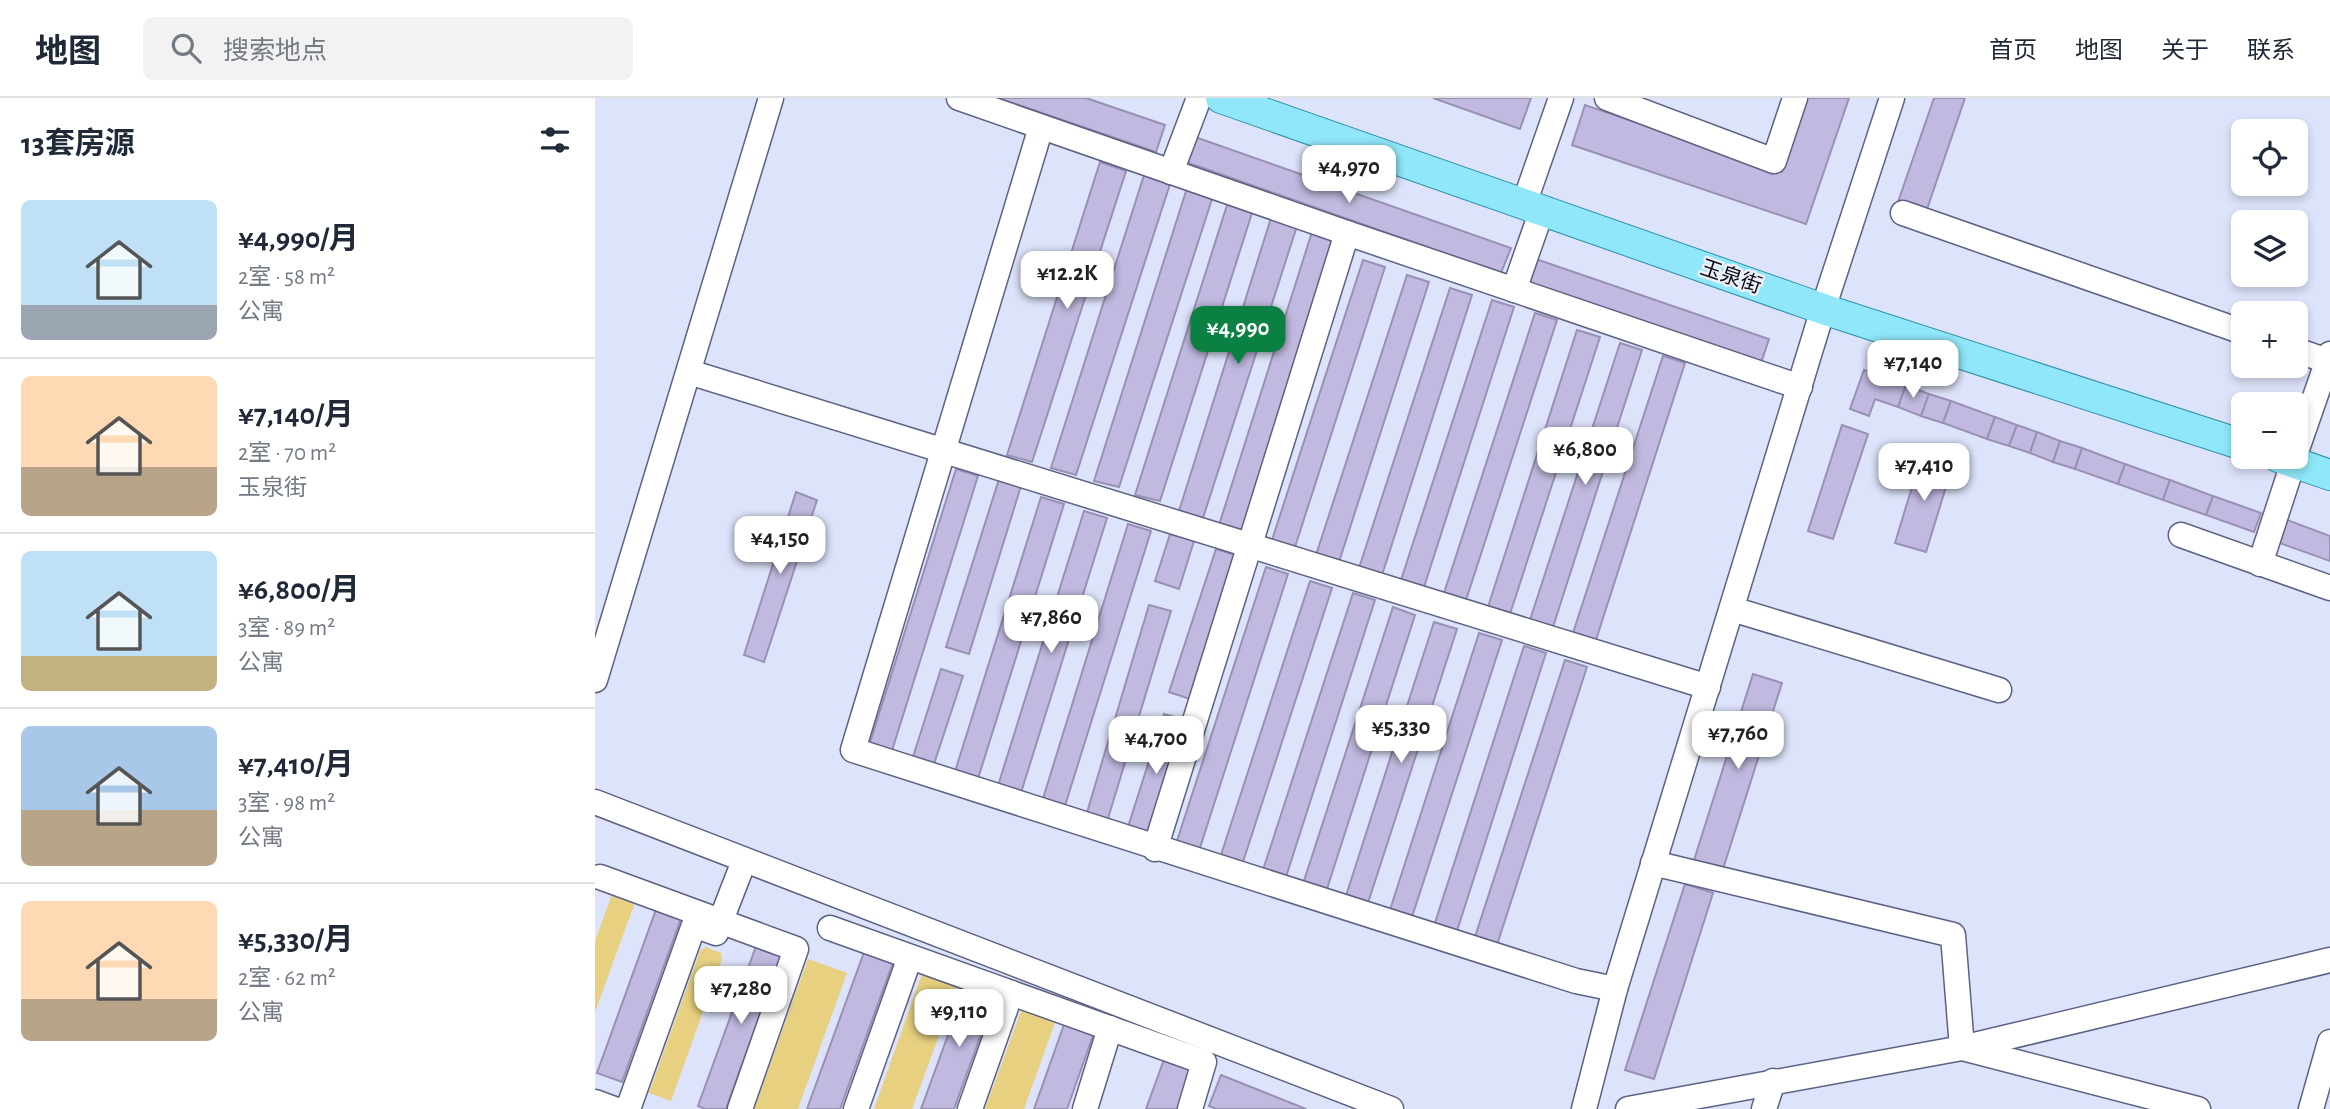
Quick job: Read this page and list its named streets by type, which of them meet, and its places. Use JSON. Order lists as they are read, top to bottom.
{
  "streets": {
    "main road": ["玉泉街"]
  },
  "page": {
    "header": "地图",
    "search": "搜索地点",
    "nav": [
      "首页",
      "地图",
      "关于",
      "联系"
    ],
    "heading": "13套房源",
    "map_buttons": ["+", "−"],
    "price": [
      "¥4,970",
      "¥12.2K",
      "¥4,990",
      "¥7,140",
      "¥6,800",
      "¥7,410",
      "¥4,150",
      "¥7,860",
      "¥5,330",
      "¥7,760",
      "¥4,700",
      "¥7,280",
      "¥9,110"
    ],
    "list": [
      {
        "name": "¥4,990/月",
        "note": "2室 · 58 m² · 公寓"
      },
      {
        "name": "¥7,140/月",
        "note": "2室 · 70 m² · 玉泉街"
      },
      {
        "name": "¥6,800/月",
        "note": "3室 · 89 m² · 公寓"
      },
      {
        "name": "¥7,410/月",
        "note": "3室 · 98 m² · 公寓"
      },
      {
        "name": "¥5,330/月",
        "note": "2室 · 62 m² · 公寓"
      }
    ]
  }
}
